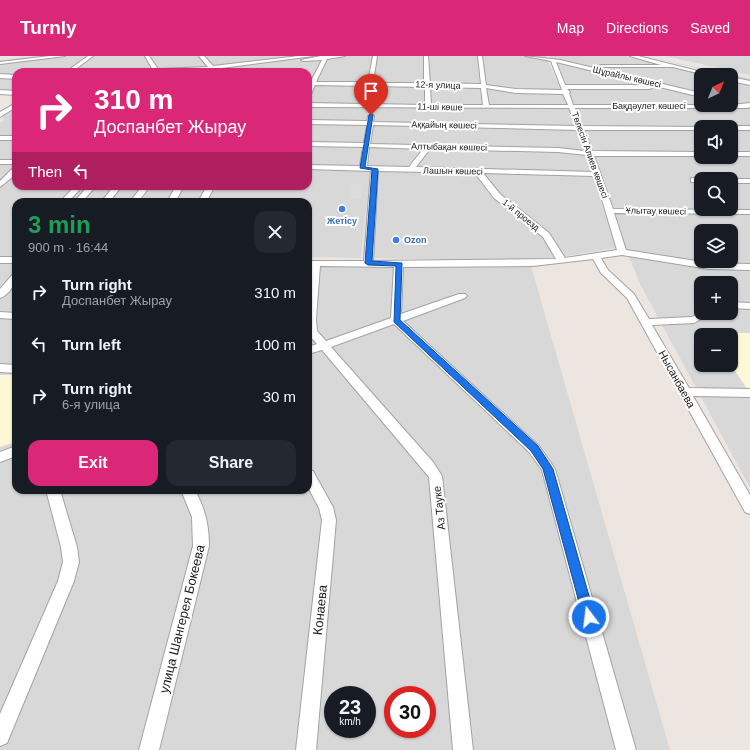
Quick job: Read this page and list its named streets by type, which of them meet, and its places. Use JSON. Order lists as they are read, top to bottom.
{
  "streets": {
    "street": [
      "Шұрайлы көшесі",
      "12-я улица",
      "Бақдәулет көшесi",
      "11-ші көше",
      "Аққайың көшесі",
      "Алтыбақан көшесі",
      "Төлесін Алиев көшесі",
      "Лашын көшесі",
      "Ұлытау көшесi",
      "1-й проезд",
      "Нысанбаева",
      "Аз Тауке",
      "Конаева",
      "улица Шангерея Бокеева"
    ]
  },
  "crossings": [
    ["Шұрайлы көшесі", "12-я улица"],
    ["Шұрайлы көшесі", "Төлесін Алиев көшесі"],
    ["12-я улица", "Төлесін Алиев көшесі"],
    ["Бақдәулет көшесi", "11-ші көше"],
    ["Бақдәулет көшесi", "Төлесін Алиев көшесі"],
    ["11-ші көше", "Төлесін Алиев көшесі"],
    ["Аққайың көшесі", "Төлесін Алиев көшесі"],
    ["Алтыбақан көшесі", "Төлесін Алиев көшесі"],
    ["Төлесін Алиев көшесі", "Лашын көшесі"],
    ["Төлесін Алиев көшесі", "Ұлытау көшесi"],
    ["Лашын көшесі", "1-й проезд"]
  ],
  "places": ["Жетісу", "Ozon"],
  "north": "top right",
  "page": {
    "header": "Turnly",
    "nav": ["Map", "Directions", "Saved"],
    "map_buttons": ["+", "−"],
    "turn": ["310 m", "Доспанбет Жырау"],
    "then": "Then",
    "heading": ["3 min", "900 m · 16:44"],
    "list": [
      {
        "name": "Turn right",
        "note": "Доспанбет Жырау",
        "value": "310 m"
      },
      {
        "name": "Turn left",
        "value": "100 m"
      },
      {
        "name": "Turn right",
        "note": "6-я улица",
        "value": "30 m"
      }
    ],
    "buttons": ["Exit", "Share"],
    "speed": "23 km/h",
    "limit": "30"
  }
}
